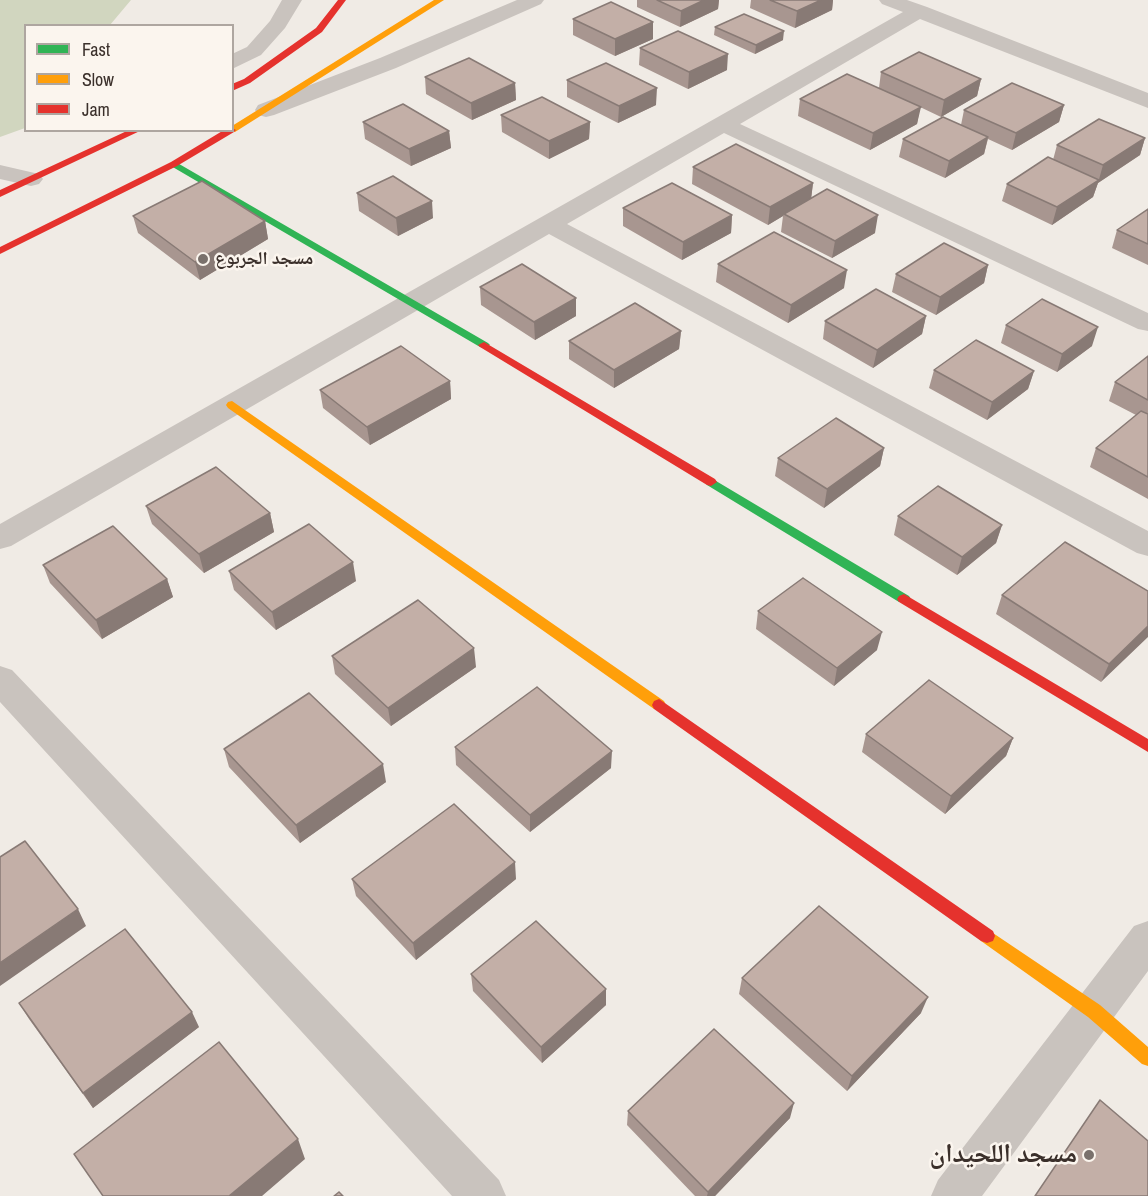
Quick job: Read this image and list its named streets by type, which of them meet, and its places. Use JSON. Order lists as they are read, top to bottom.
{
  "places": ["مسجد الجربوع", "مسجد اللحيدان"],
  "legend": ["Fast", "Slow", "Jam"]
}
